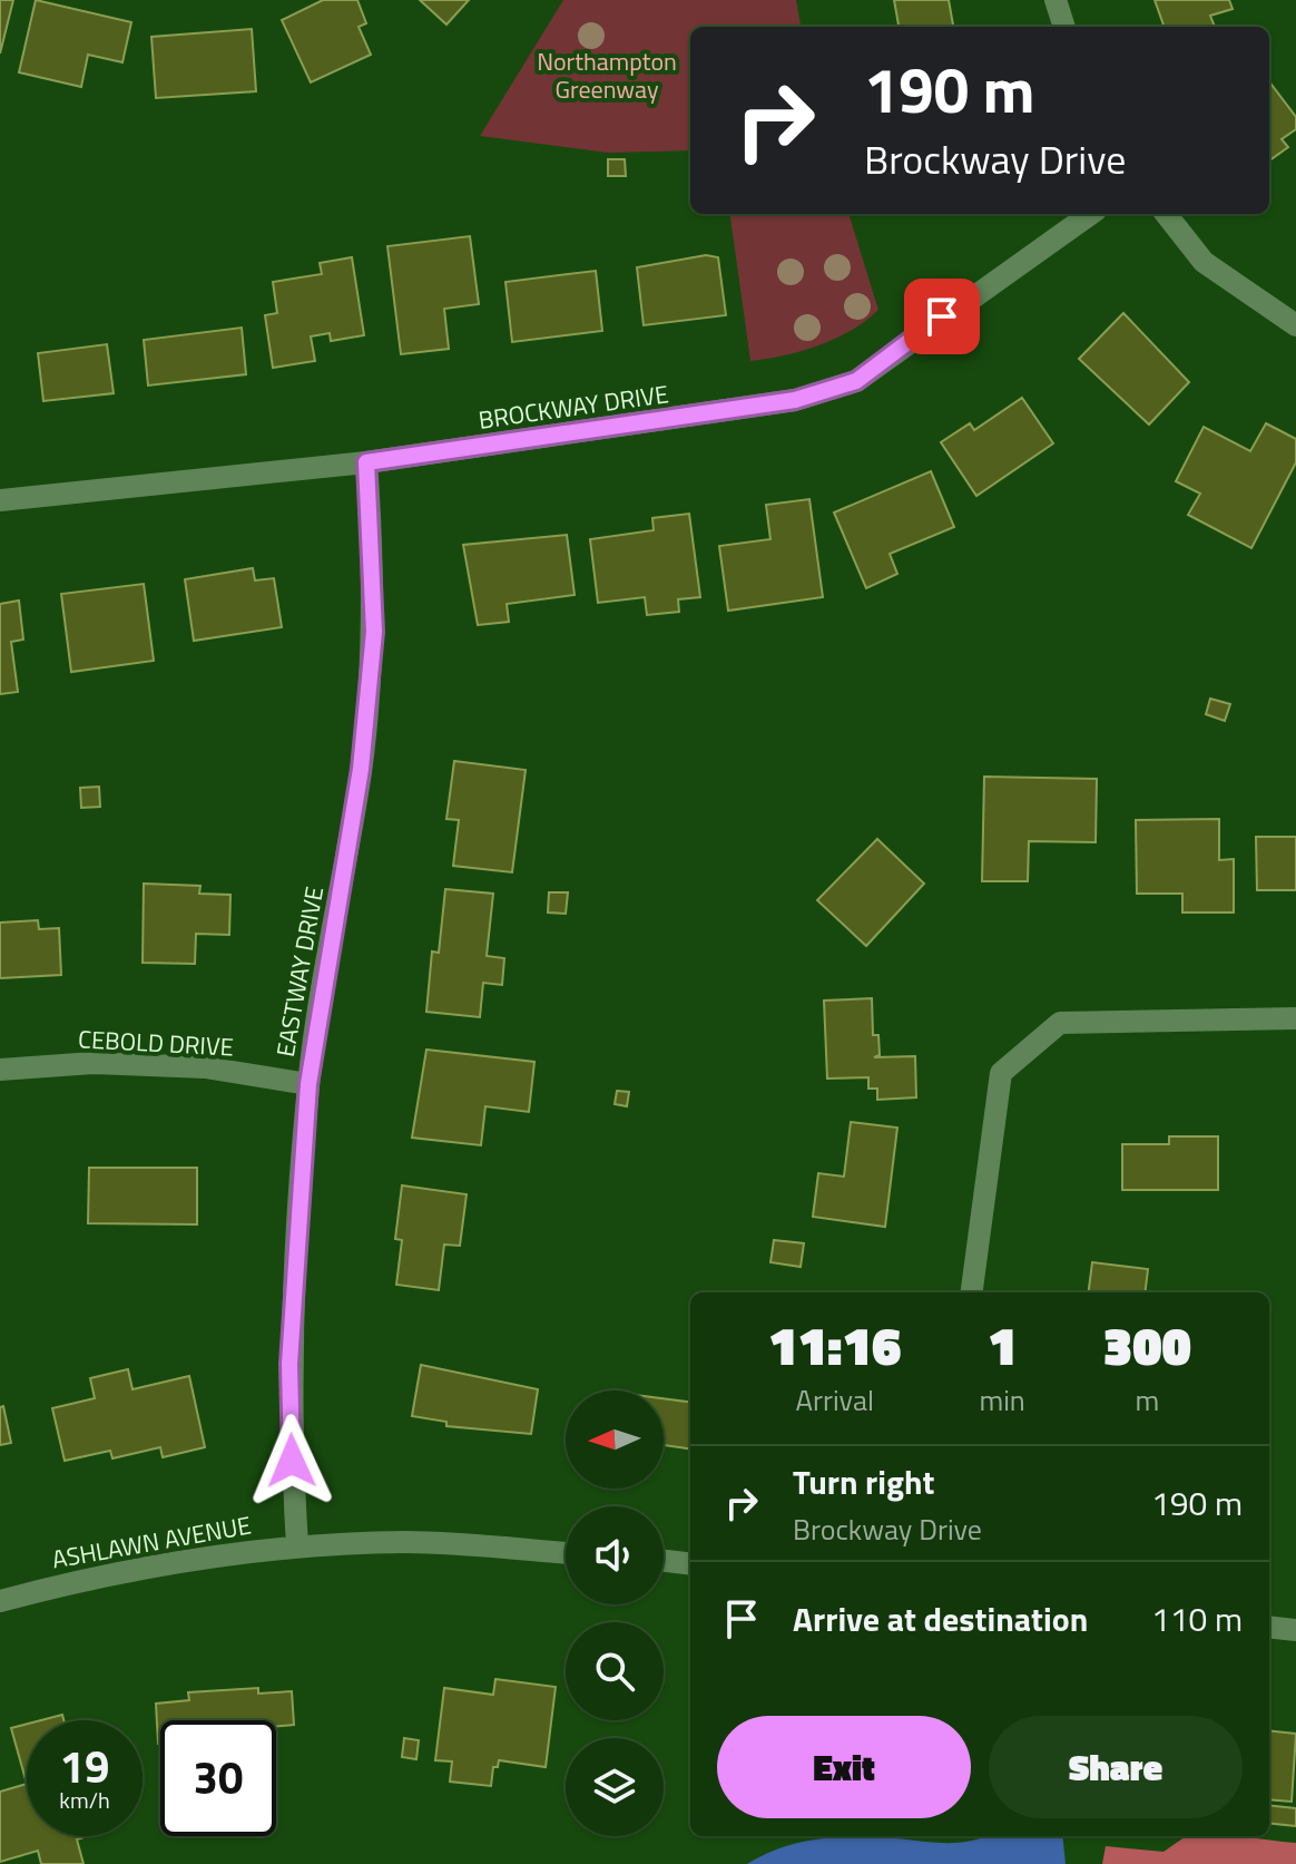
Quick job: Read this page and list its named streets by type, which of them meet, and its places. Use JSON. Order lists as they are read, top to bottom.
{
  "streets": {
    "street": [
      "BROCKWAY DRIVE",
      "EASTWAY DRIVE",
      "CEBOLD DRIVE",
      "ASHLAWN AVENUE"
    ]
  },
  "crossings": [
    ["BROCKWAY DRIVE", "EASTWAY DRIVE"],
    ["EASTWAY DRIVE", "CEBOLD DRIVE"],
    ["EASTWAY DRIVE", "ASHLAWN AVENUE"]
  ],
  "parks": ["Northampton Greenway"],
  "north": "left",
  "page": {
    "turn": ["190 m", "Brockway Drive"],
    "eta": [
      "11:16",
      "Arrival",
      "1",
      "min",
      "300",
      "m"
    ],
    "list": [
      {
        "name": "Turn right",
        "note": "Brockway Drive",
        "value": "190 m"
      },
      {
        "name": "Arrive at destination",
        "value": "110 m"
      }
    ],
    "buttons": ["Exit", "Share"],
    "speed": "19 km/h",
    "limit": "30"
  }
}
